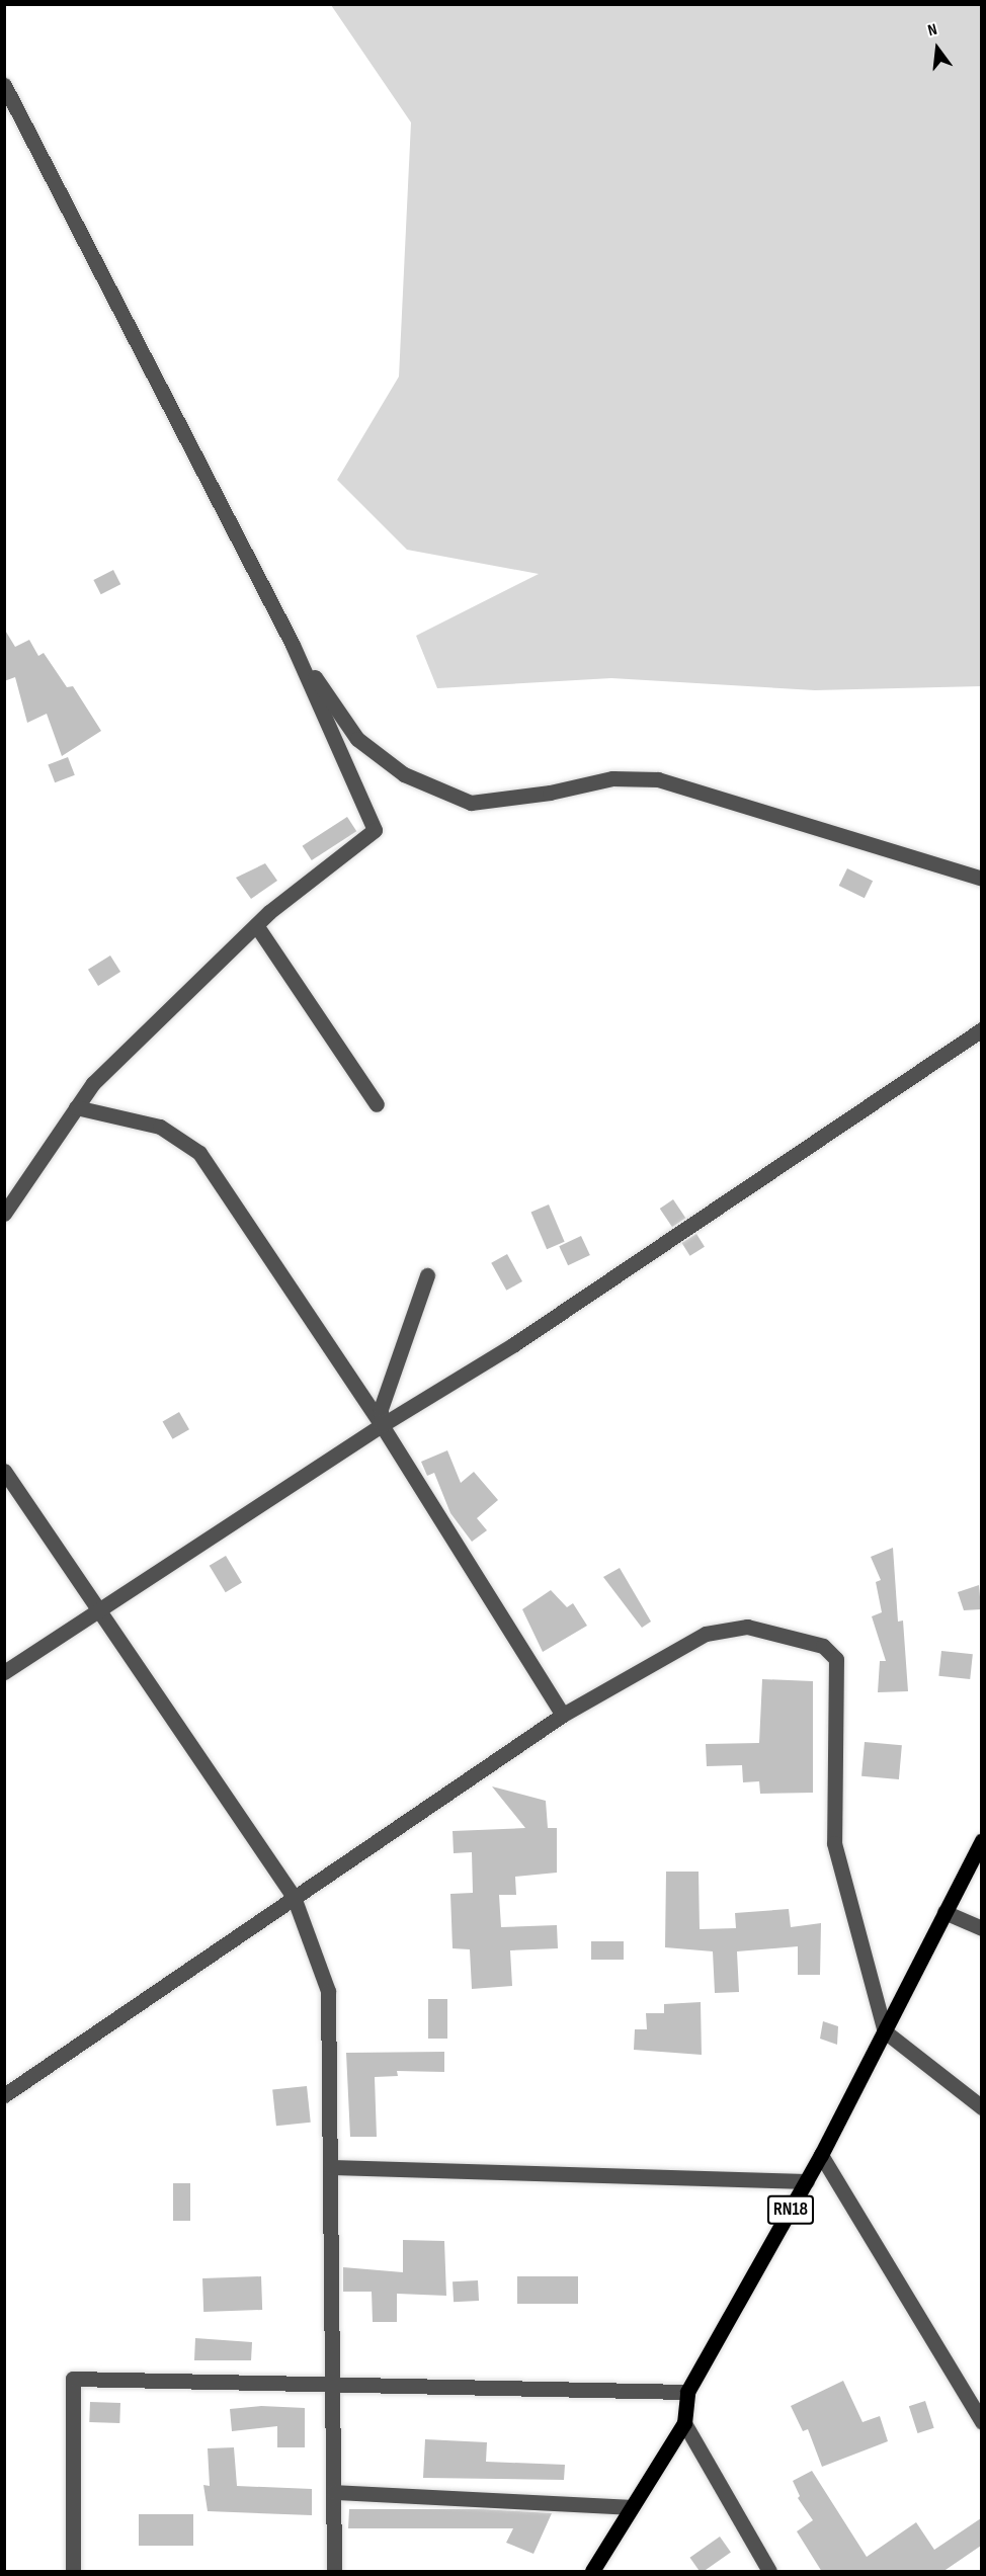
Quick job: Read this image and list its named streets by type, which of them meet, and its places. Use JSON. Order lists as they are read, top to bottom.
{
  "streets": {
    "main road": ["RN18"]
  },
  "north": "top"
}
